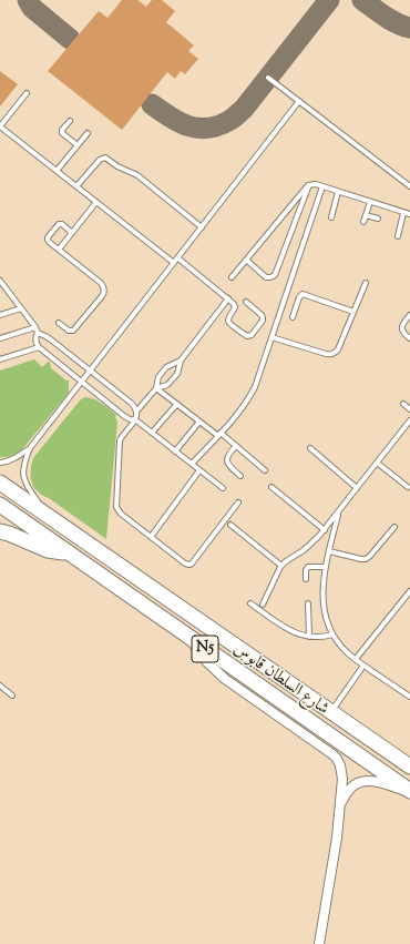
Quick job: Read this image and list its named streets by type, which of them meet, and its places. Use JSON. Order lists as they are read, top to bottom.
{
  "streets": {
    "highway": ["N5", "شارع السلطان قابوس"]
  }
}
